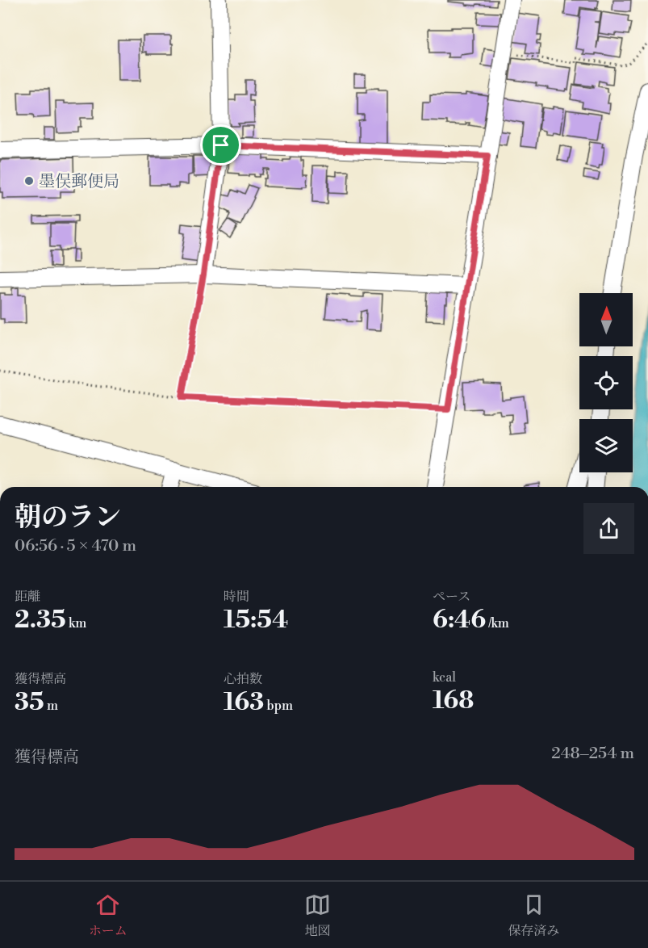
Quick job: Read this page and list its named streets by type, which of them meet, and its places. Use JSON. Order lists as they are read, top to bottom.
{
  "places": ["墨俣郵便局"],
  "north": "top",
  "page": {
    "heading": ["朝のラン", "06:56 · 5 × 470 m"],
    "stats": [
      ["距離", "2.35 km"],
      ["時間", "15:54"],
      ["ペース", "6:46 /km"],
      ["獲得標高", "35 m"],
      ["心拍数", "163 bpm"],
      ["kcal", "168"]
    ],
    "chart": ["獲得標高", "248–254 m"],
    "tabs": ["ホーム", "地図", "保存済み"]
  }
}
